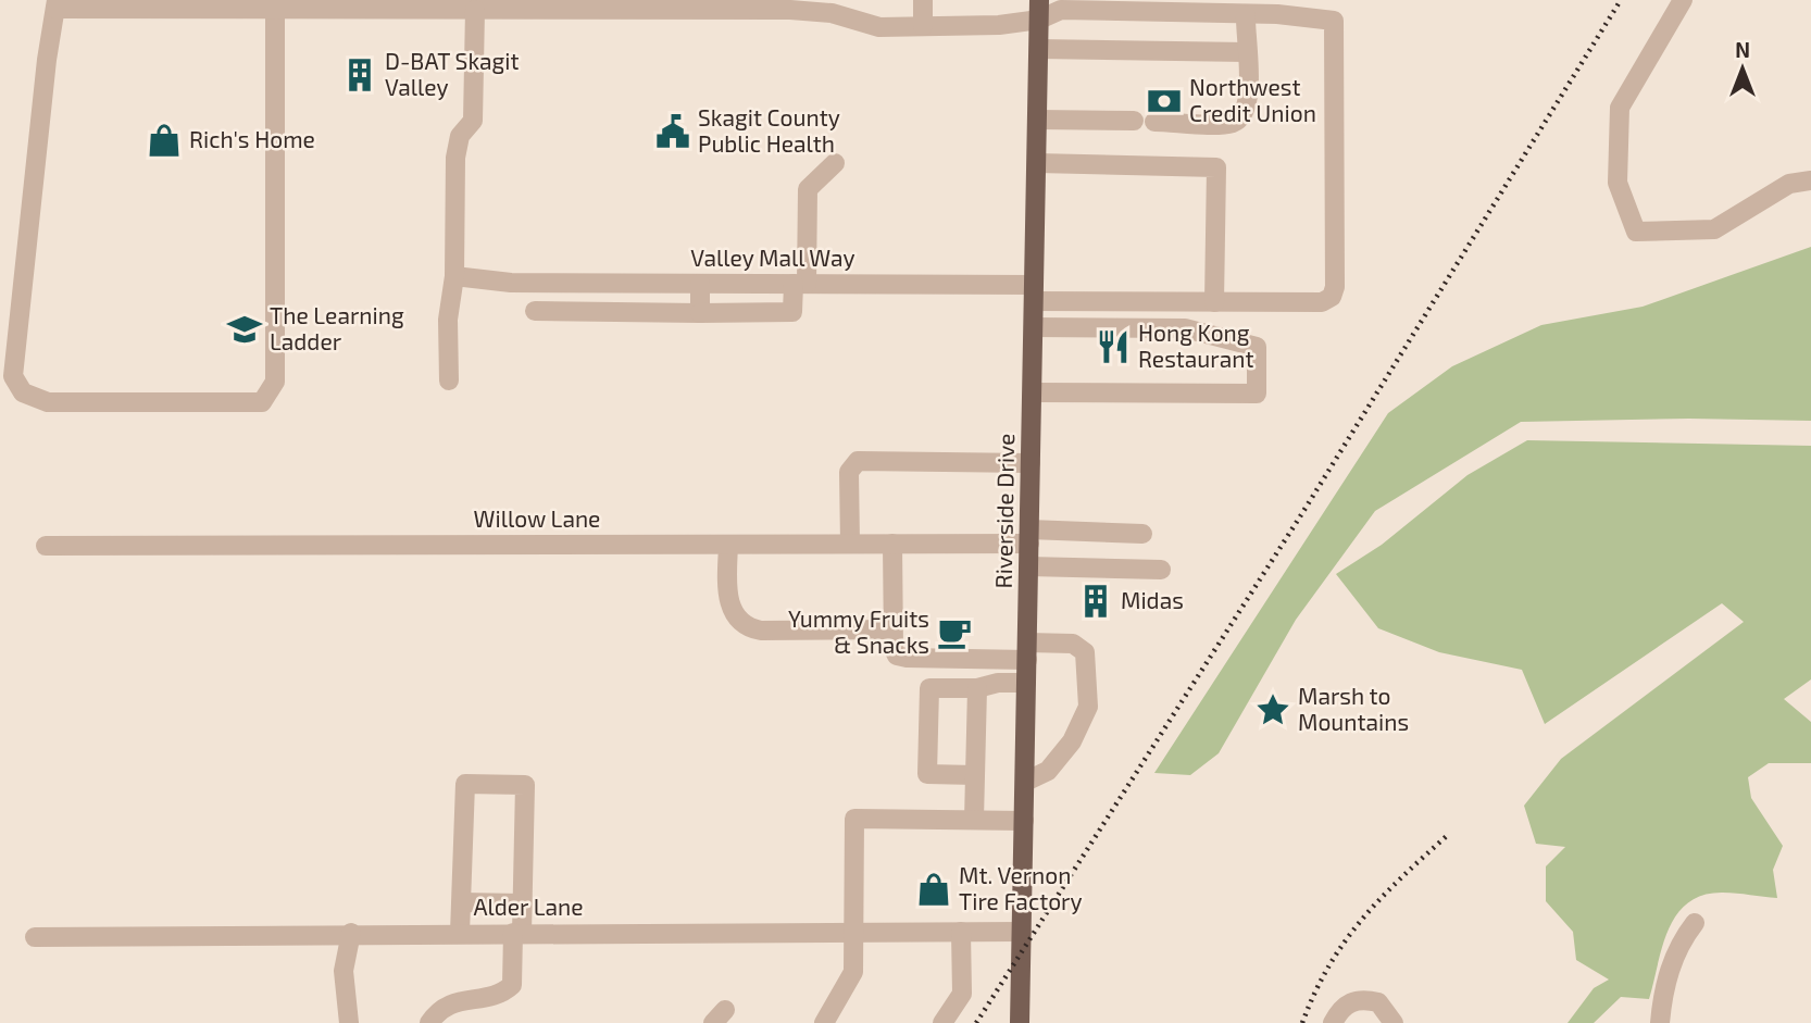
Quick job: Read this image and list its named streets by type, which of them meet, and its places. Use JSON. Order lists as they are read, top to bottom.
{
  "streets": {
    "main road": ["Riverside Drive"],
    "street": ["Valley Mall Way", "Willow Lane", "Alder Lane"]
  },
  "crossings": [
    ["Valley Mall Way", "Riverside Drive"],
    ["Riverside Drive", "Willow Lane"],
    ["Riverside Drive", "Alder Lane"]
  ],
  "places": {
    "building": ["D-BAT Skagit Valley", "Midas"],
    "bank": ["Northwest Credit Union"],
    "public building": ["Skagit County Public Health"],
    "shop": ["Rich's Home", "Mt. Vernon Tire Factory"],
    "school or university": ["The Learning Ladder"],
    "restaurant": ["Hong Kong Restaurant"],
    "cafe": ["Yummy Fruits & Snacks"],
    "place": ["Marsh to Mountains"]
  },
  "north": "top"
}
